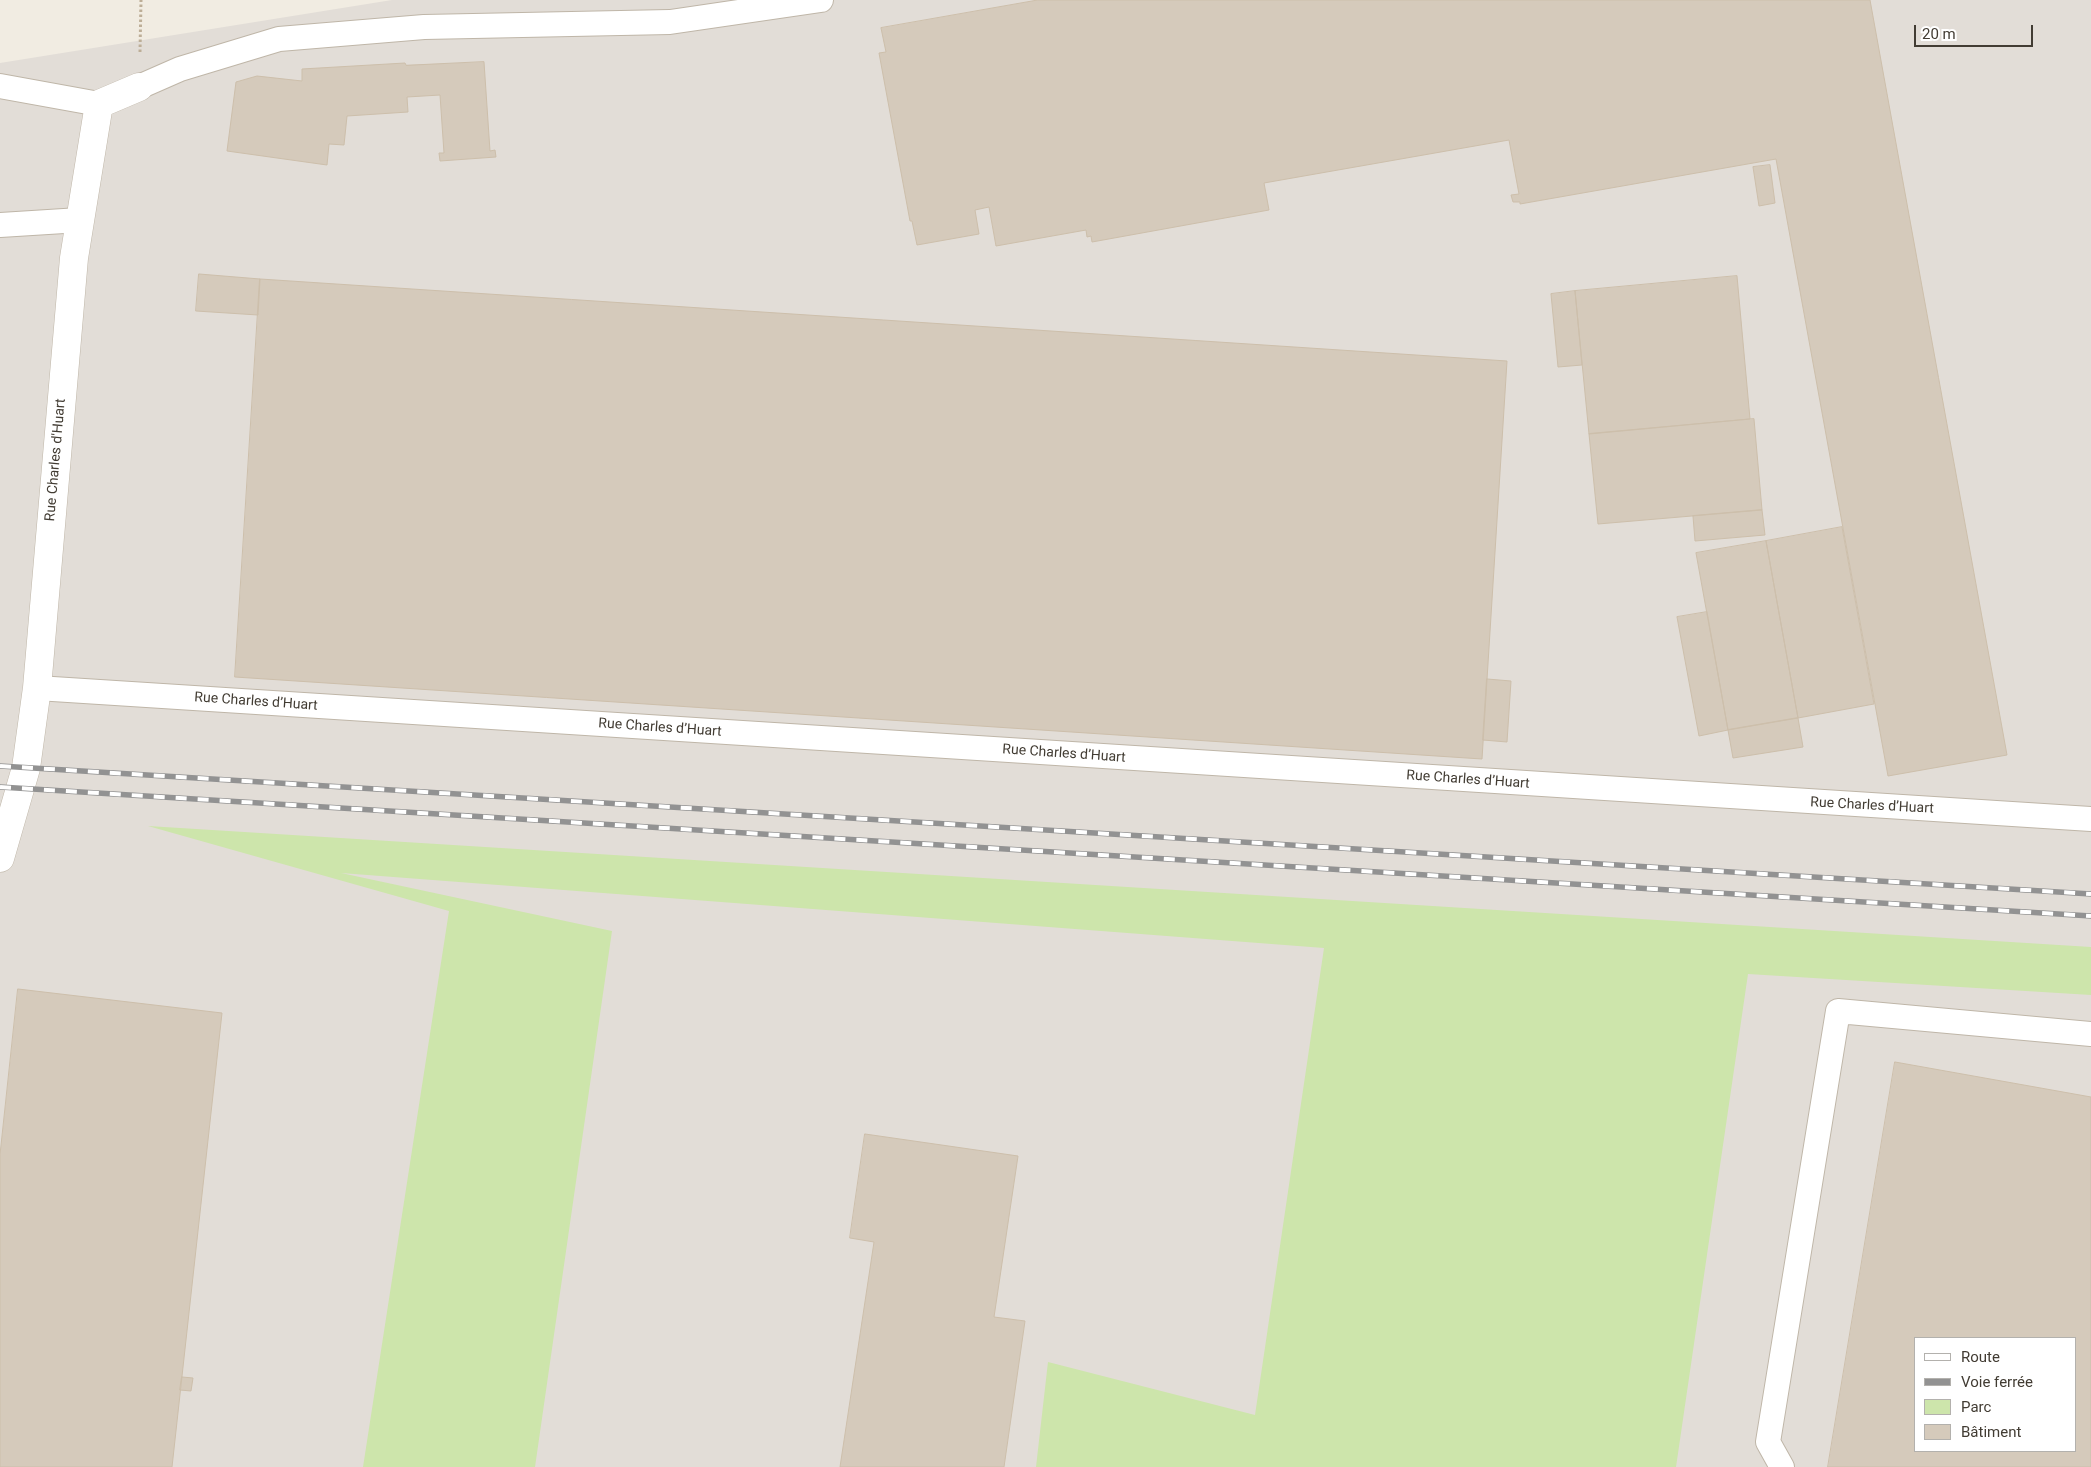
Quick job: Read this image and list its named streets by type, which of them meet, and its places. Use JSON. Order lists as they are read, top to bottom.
{
  "streets": {
    "street": ["Rue Charles d'Huart"],
    "lane": ["Rue Charles d’Huart"]
  },
  "crossings": [
    ["Rue Charles d'Huart", "Rue Charles d’Huart"]
  ],
  "legend": [
    "Route",
    "Voie ferrée",
    "Parc",
    "Bâtiment"
  ],
  "scale_bar": "20 m"
}
